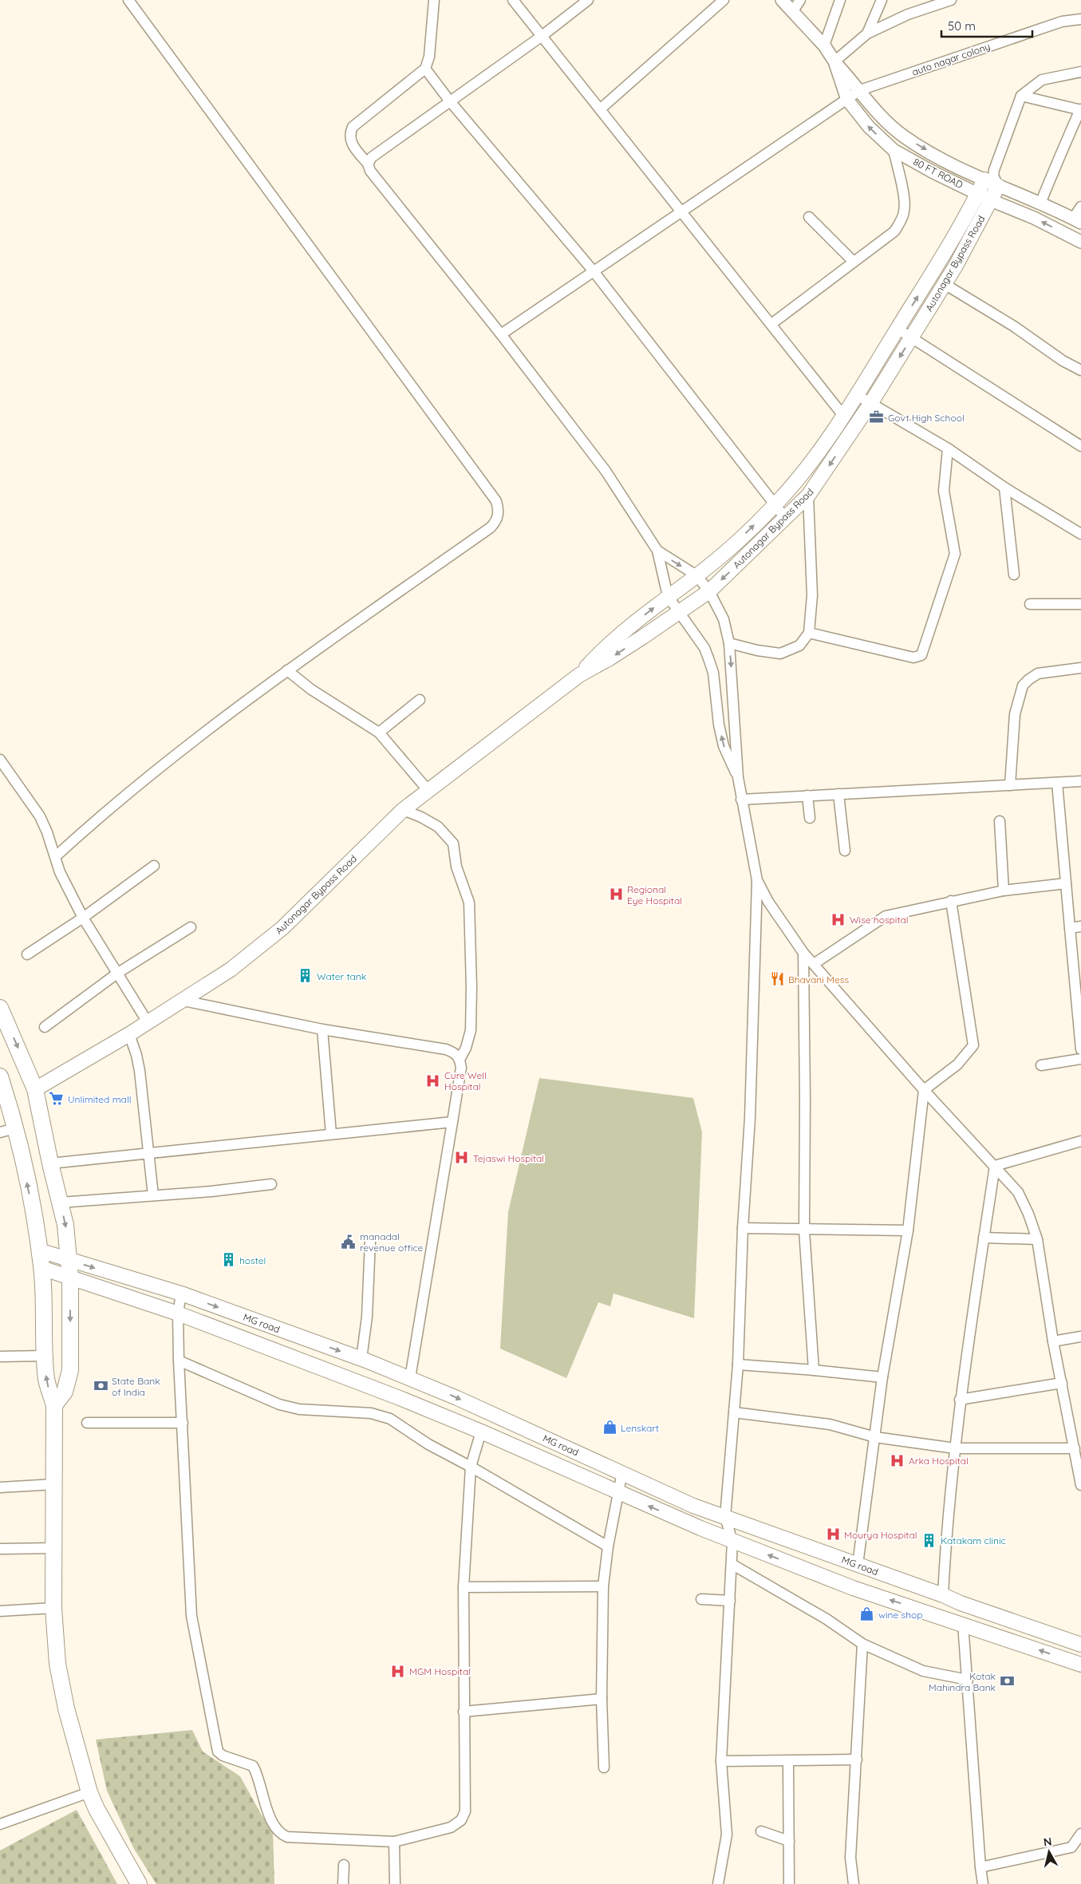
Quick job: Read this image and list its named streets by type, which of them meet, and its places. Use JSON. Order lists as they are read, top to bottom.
{
  "streets": {
    "main road": ["Autonagar Bypass Road", "MG road"],
    "street": ["auto nagar colony", "80 FT ROAD"]
  },
  "crossings": [
    ["auto nagar colony", "80 FT ROAD"],
    ["80 FT ROAD", "Autonagar Bypass Road"]
  ],
  "places": {
    "office": ["Govt High School"],
    "hospital": [
      "Regional Eye Hospital",
      "Wise hospital",
      "Cure Well Hospital",
      "Tejaswi Hospital",
      "Arka Hospital",
      "Mourya Hospital",
      "MGM Hospital"
    ],
    "building": ["Water tank", "hostel", "Katakam clinic"],
    "restaurant": ["Bhavani Mess"],
    "supermarket": ["Unlimited mall"],
    "public building": ["manadal revenue office"],
    "bank": ["State Bank of India", "Kotak Mahindra Bank"],
    "shop": ["Lenskart", "wine shop"]
  },
  "scale_bar": "50 m",
  "north": "top"
}
